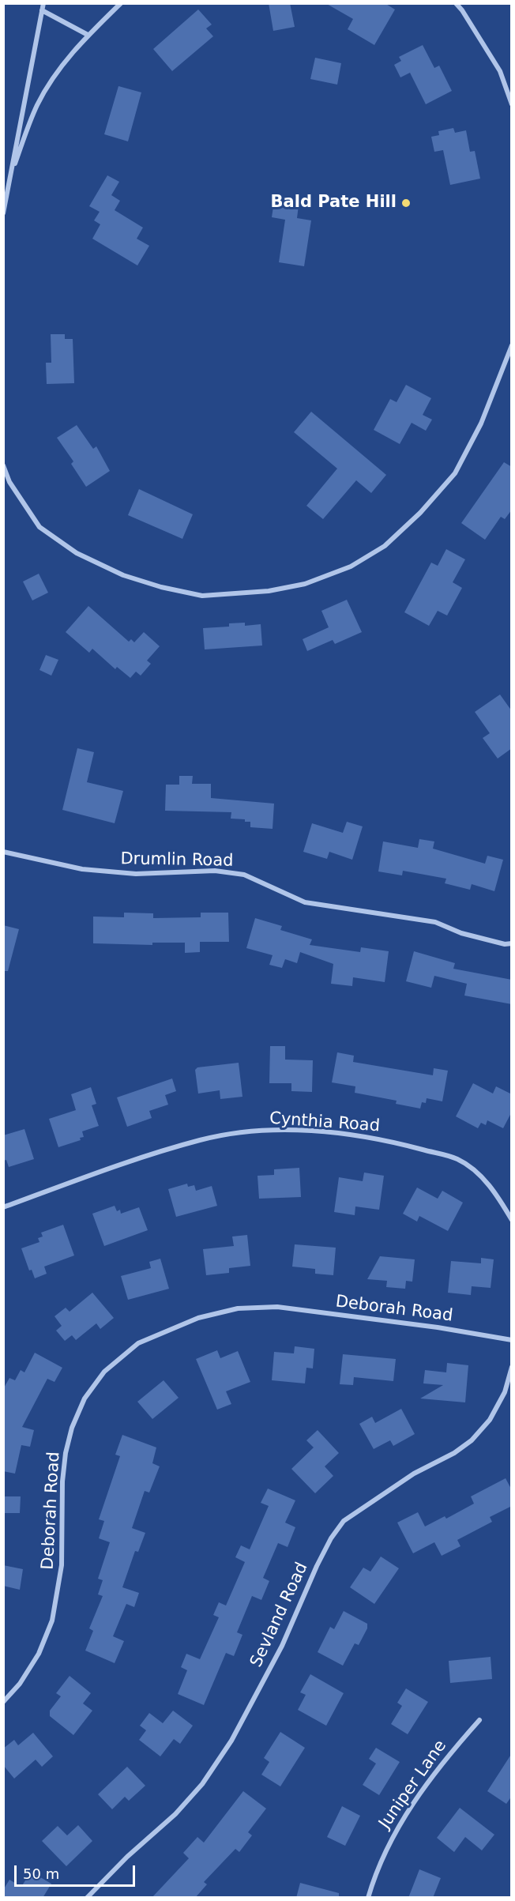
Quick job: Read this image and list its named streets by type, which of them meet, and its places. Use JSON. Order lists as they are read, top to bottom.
{
  "streets": {
    "street": [
      "Drumlin Road",
      "Cynthia Road",
      "Deborah Road",
      "Sevland Road",
      "Juniper Lane"
    ]
  },
  "places": ["Bald Pate Hill"],
  "scale_bar": "50 m"
}
